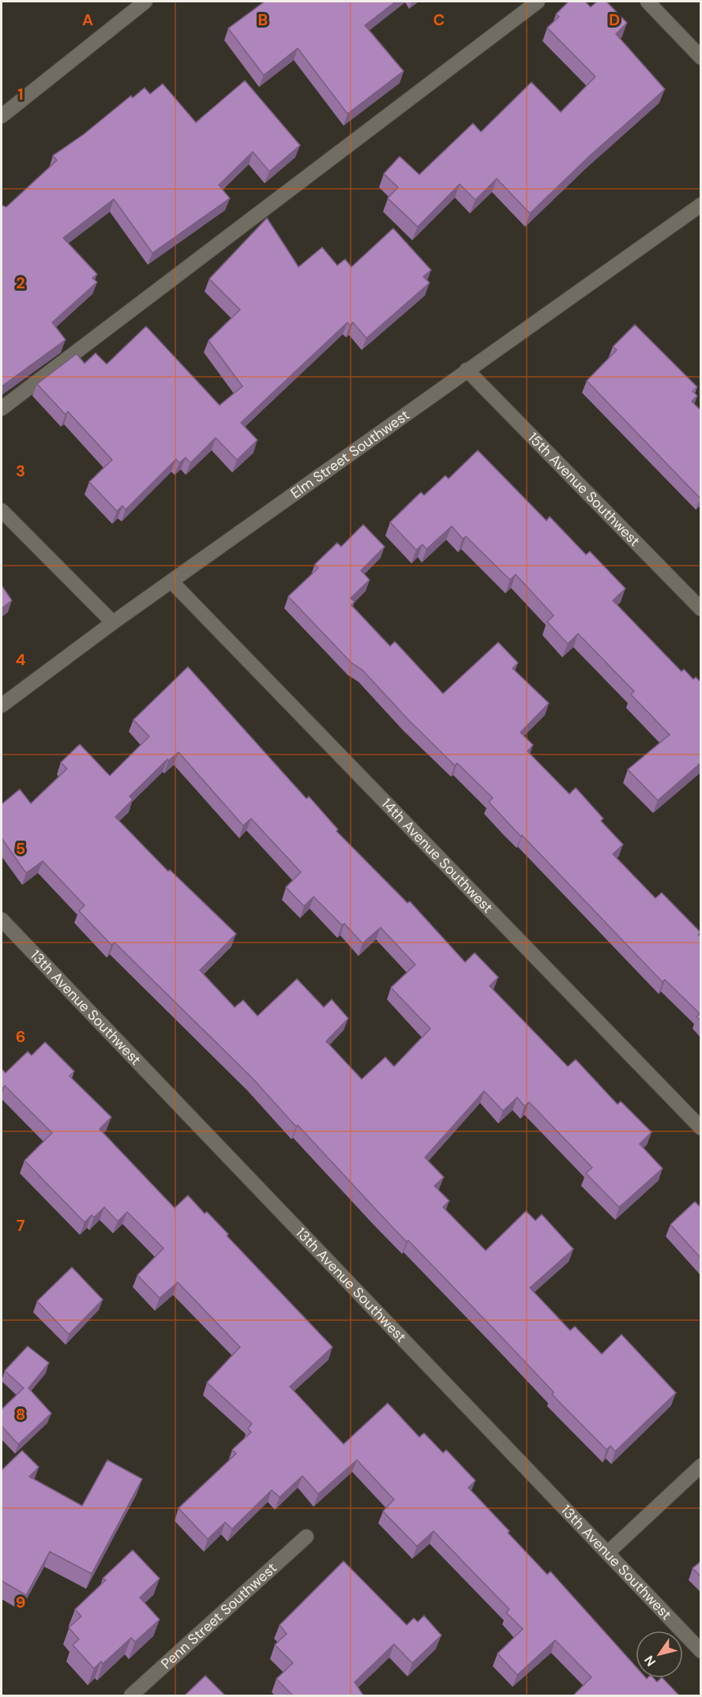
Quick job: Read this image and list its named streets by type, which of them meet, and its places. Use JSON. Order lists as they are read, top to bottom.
{
  "streets": {
    "street": [
      "Elm Street Southwest",
      "15th Avenue Southwest",
      "14th Avenue Southwest",
      "13th Avenue Southwest",
      "Penn Street Southwest"
    ]
  },
  "crossings": [
    ["Elm Street Southwest", "15th Avenue Southwest"],
    ["Elm Street Southwest", "14th Avenue Southwest"]
  ],
  "north": "bottom left",
  "grid": {
    "columns": [
      "A",
      "B",
      "C",
      "D"
    ],
    "rows": [
      "1",
      "2",
      "3",
      "4",
      "5",
      "6",
      "7",
      "8",
      "9"
    ]
  }
}
